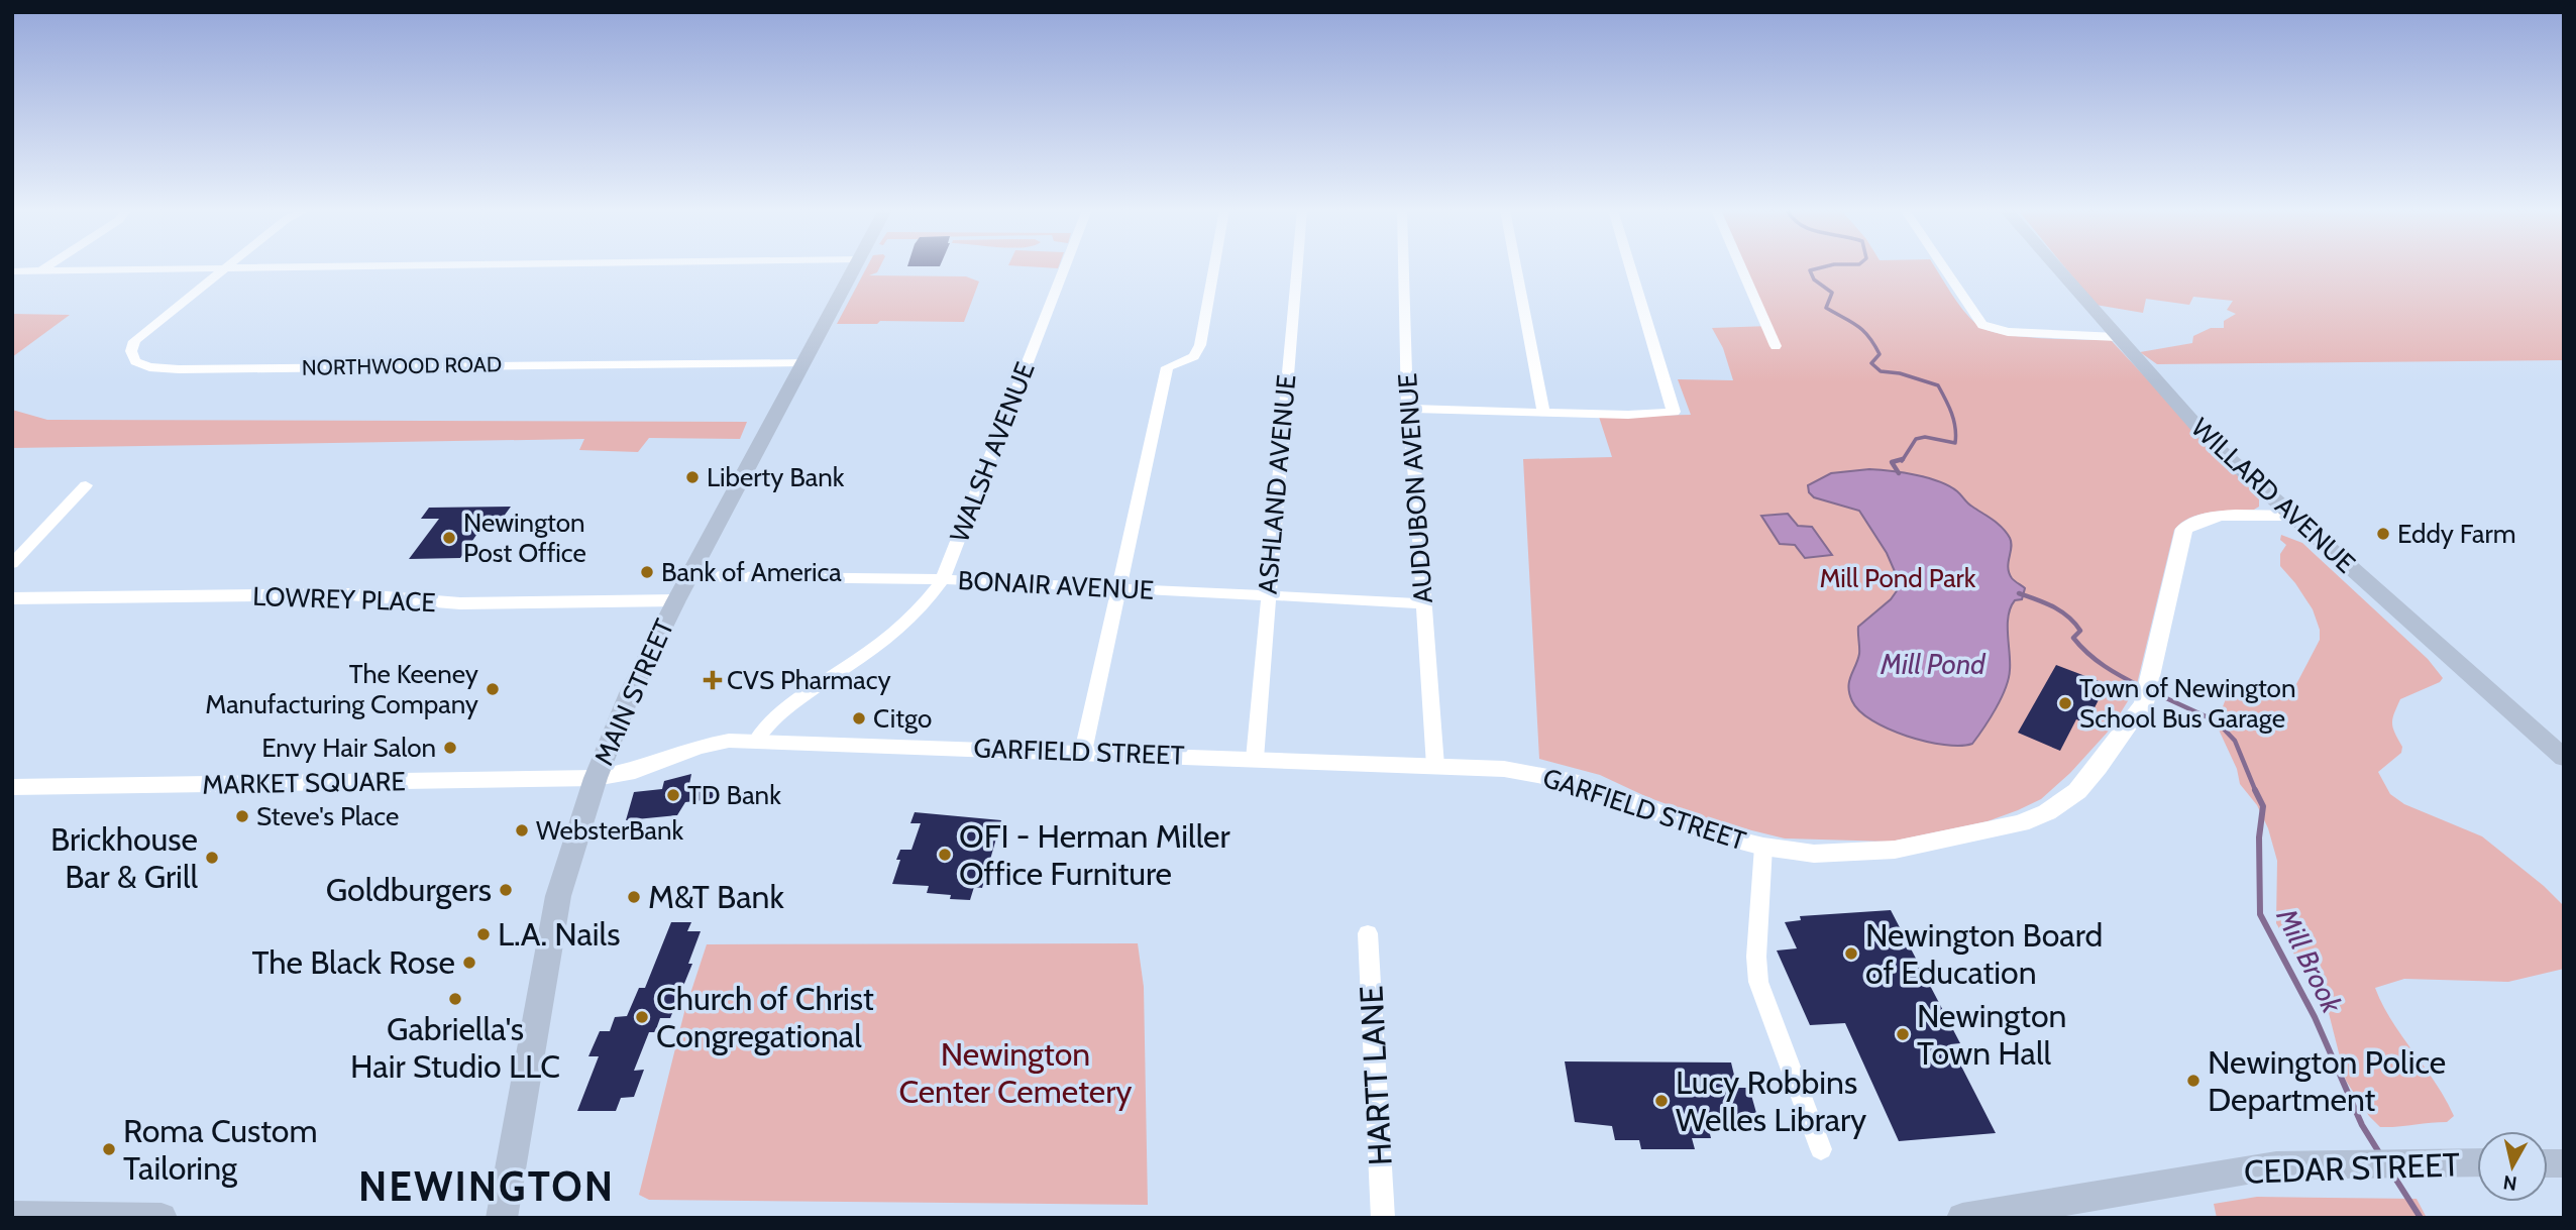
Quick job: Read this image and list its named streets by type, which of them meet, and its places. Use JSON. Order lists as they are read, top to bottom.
{
  "streets": {
    "main road": ["WILLARD AVENUE", "MAIN STREET", "CEDAR STREET"],
    "street": [
      "NORTHWOOD ROAD",
      "WALSH AVENUE",
      "ASHLAND AVENUE",
      "AUDUBON AVENUE",
      "BONAIR AVENUE",
      "LOWREY PLACE",
      "GARFIELD STREET",
      "MARKET SQUARE",
      "HARTT LANE"
    ]
  },
  "crossings": [
    ["NORTHWOOD ROAD", "MAIN STREET"],
    ["WALSH AVENUE", "BONAIR AVENUE"],
    ["WALSH AVENUE", "GARFIELD STREET"],
    ["ASHLAND AVENUE", "BONAIR AVENUE"],
    ["ASHLAND AVENUE", "GARFIELD STREET"],
    ["AUDUBON AVENUE", "BONAIR AVENUE"],
    ["AUDUBON AVENUE", "GARFIELD STREET"],
    ["WILLARD AVENUE", "GARFIELD STREET"],
    ["BONAIR AVENUE", "MAIN STREET"],
    ["LOWREY PLACE", "MAIN STREET"],
    ["MAIN STREET", "GARFIELD STREET"],
    ["MAIN STREET", "MARKET SQUARE"],
    ["GARFIELD STREET", "MARKET SQUARE"]
  ],
  "districts": ["NEWINGTON"],
  "water": ["Mill Pond", "Mill Brook"],
  "parks": ["Mill Pond Park", "Newington Center Cemetery"],
  "places": {
    "other": [
      "Liberty Bank",
      "Eddy Farm",
      "Newington Post Office",
      "Bank of America",
      "The Keeney Manufacturing Company",
      "Town of Newington School Bus Garage",
      "Citgo",
      "Envy Hair Salon",
      "TD Bank",
      "Steve's Place",
      "WebsterBank",
      "OFI - Herman Miller Office Furniture",
      "Brickhouse Bar & Grill",
      "Goldburgers",
      "M&T Bank",
      "L.A. Nails",
      "Newington Board of Education",
      "The Black Rose",
      "Gabriella's Hair Studio LLC",
      "Church of Christ Congregational",
      "Newington Town Hall",
      "Newington Police Department",
      "Lucy Robbins Welles Library",
      "Roma Custom Tailoring"
    ],
    "health": ["CVS Pharmacy"]
  },
  "north": "bottom"
}
